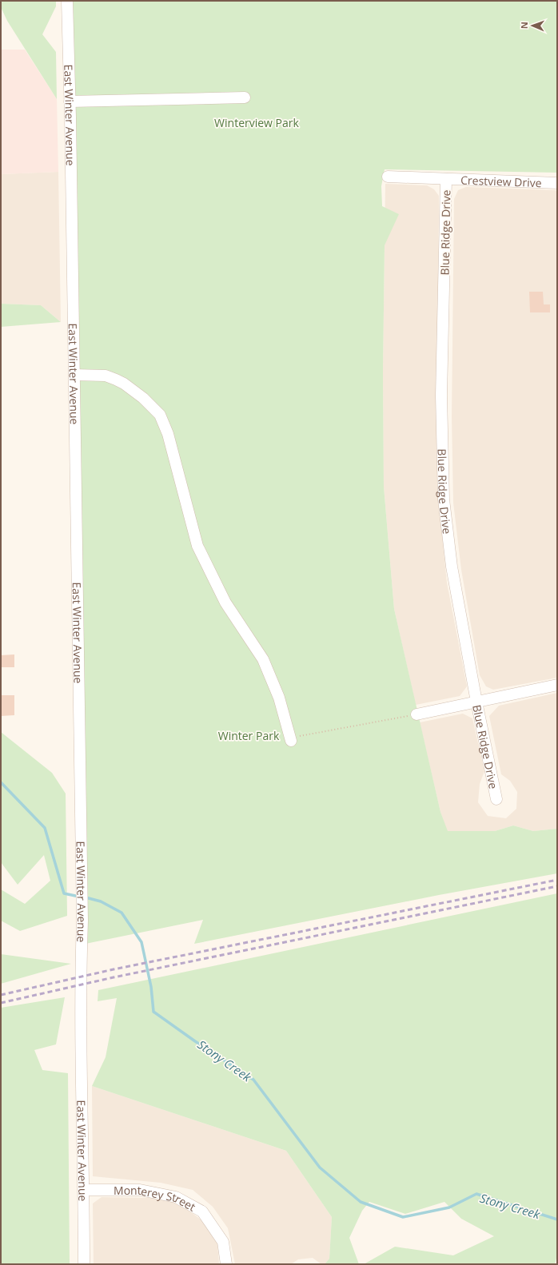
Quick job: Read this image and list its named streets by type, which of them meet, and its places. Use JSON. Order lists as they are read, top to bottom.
{
  "streets": {
    "street": [
      "East Winter Avenue",
      "Crestview Drive",
      "Blue Ridge Drive",
      "Monterey Street"
    ]
  },
  "crossings": [
    ["East Winter Avenue", "Monterey Street"],
    ["Crestview Drive", "Blue Ridge Drive"]
  ],
  "water": ["Stony Creek"],
  "parks": ["Winterview Park", "Winter Park"],
  "north": "left"
}
